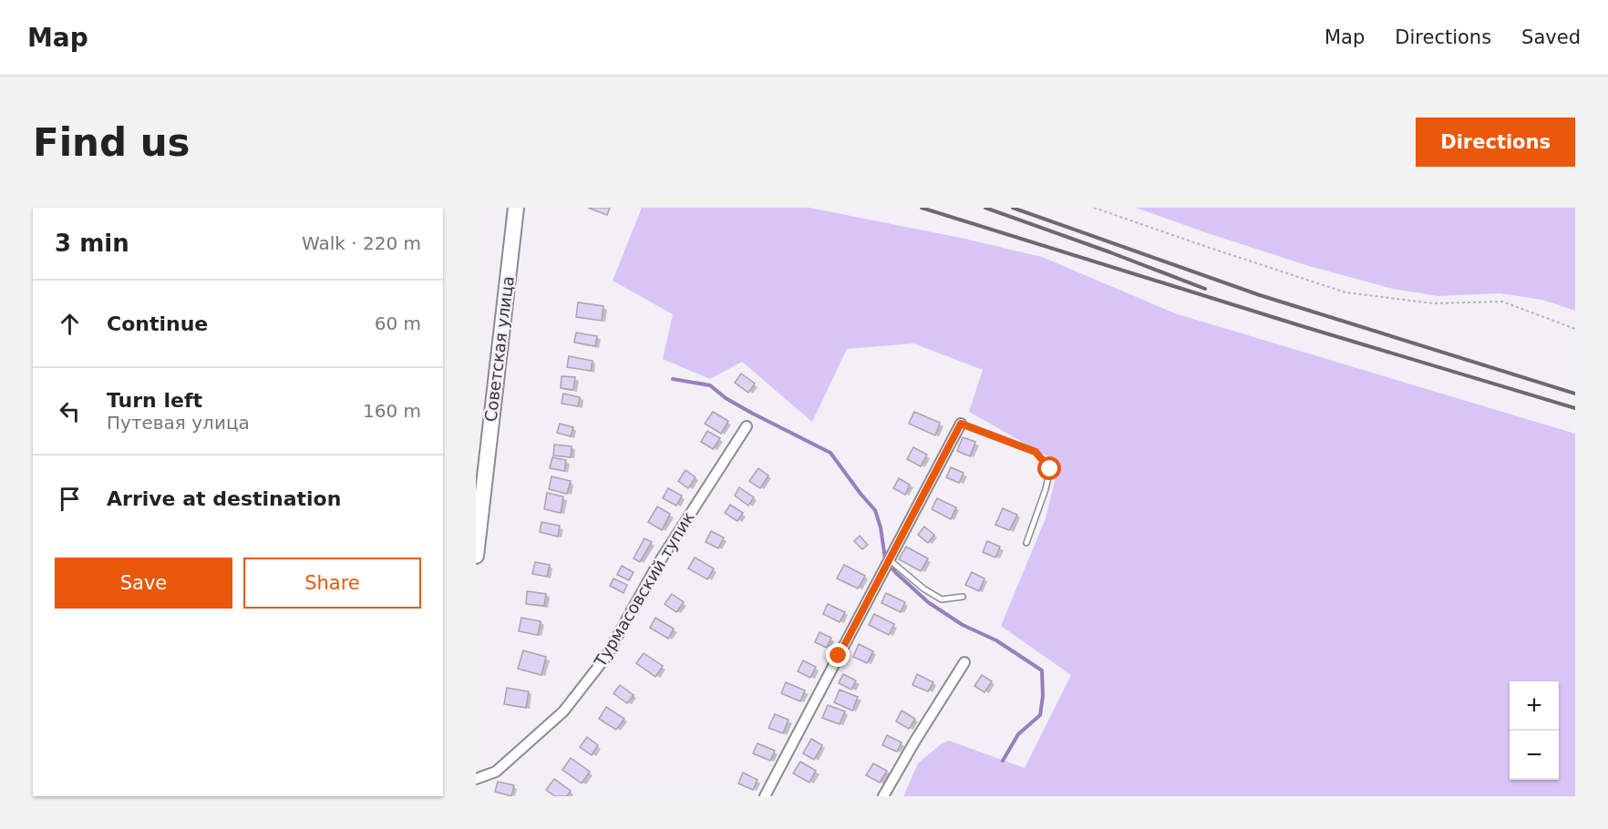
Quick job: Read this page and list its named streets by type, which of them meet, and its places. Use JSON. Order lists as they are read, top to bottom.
{
  "streets": {
    "main road": ["Советская улица"],
    "street": ["Турмасовский тупик"]
  },
  "page": {
    "header": "Map",
    "nav": ["Map", "Directions", "Saved"],
    "buttons": [
      "Directions",
      ["Save", "Share"]
    ],
    "title": "Find us",
    "heading": ["3 min", "Walk · 220 m"],
    "list": [
      ["Continue", "60 m"],
      ["Turn left", "Путевая улица", "160 m"],
      "Arrive at destination"
    ],
    "map_buttons": ["+", "−"]
  }
}
